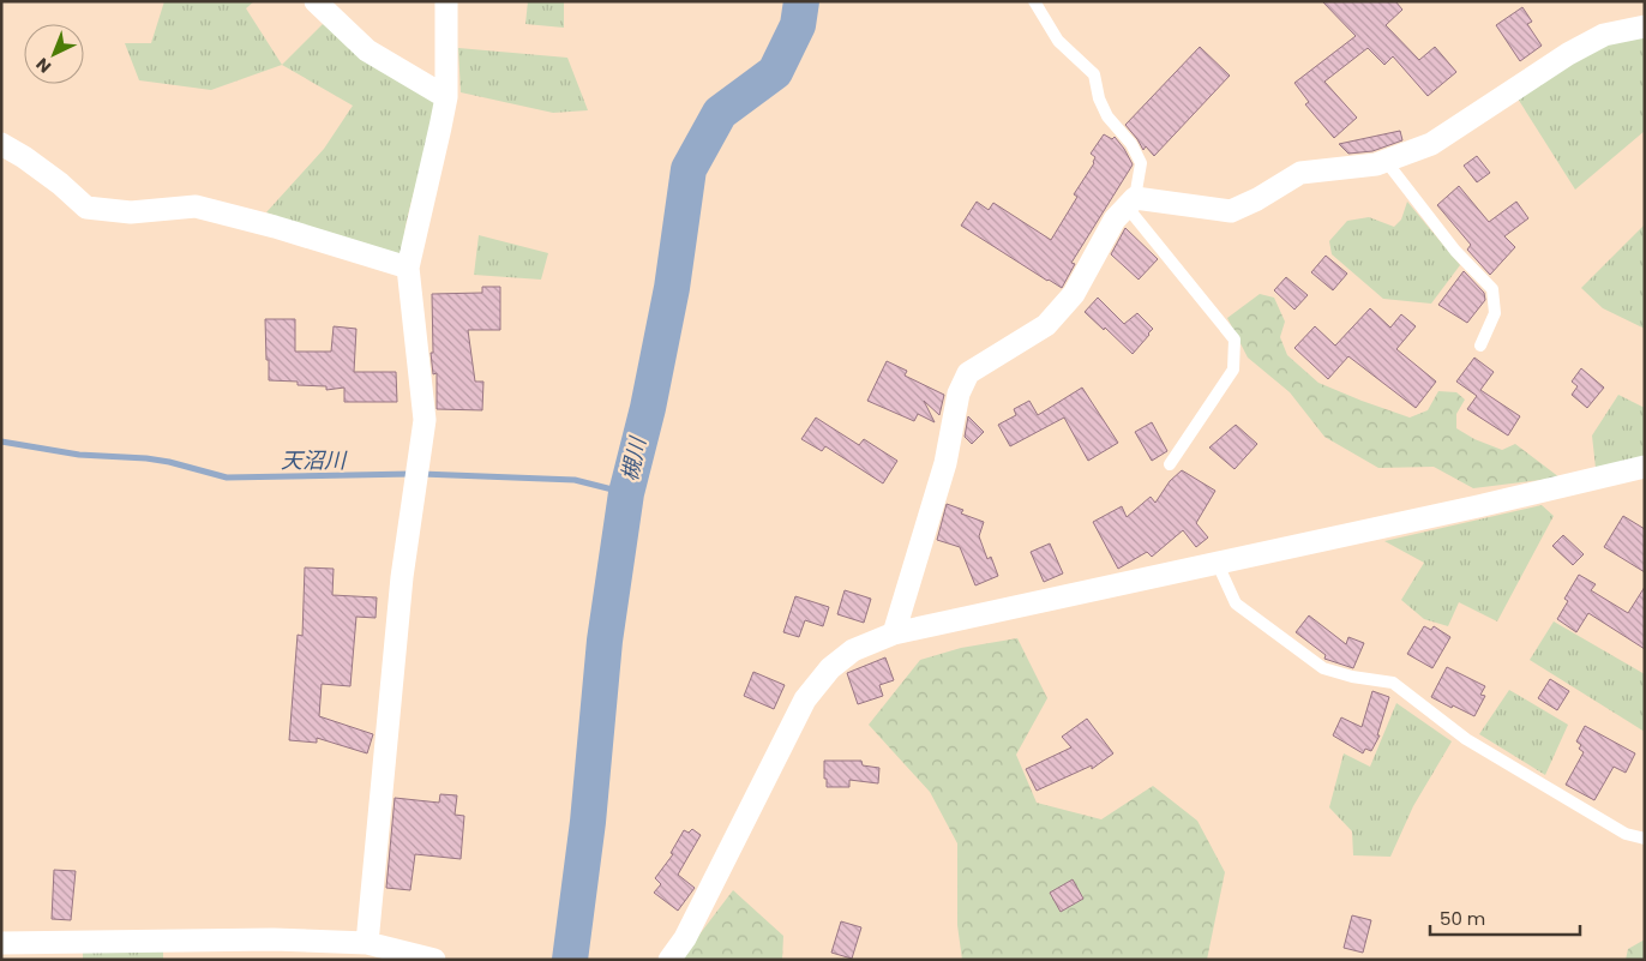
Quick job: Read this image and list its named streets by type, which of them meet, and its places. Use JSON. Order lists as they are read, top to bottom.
{
  "water": ["天沼川", "槻川"],
  "scale_bar": "50 m",
  "north": "bottom left"
}
